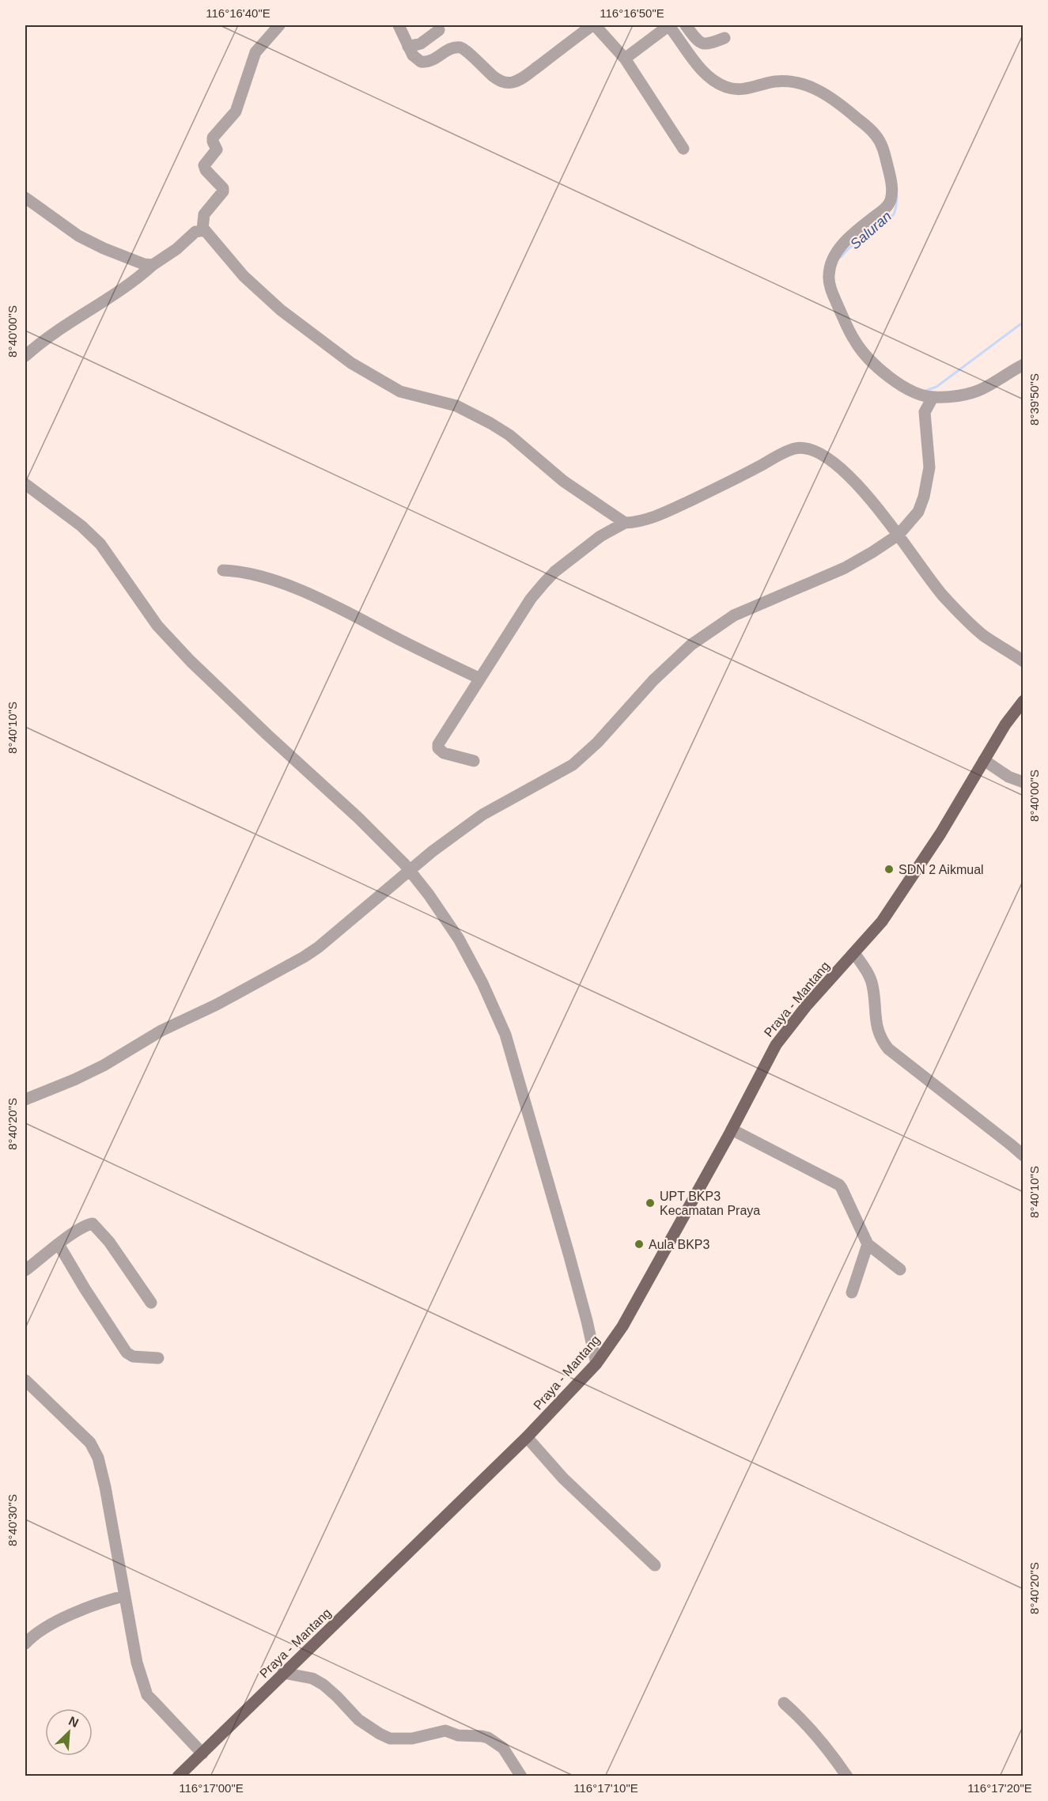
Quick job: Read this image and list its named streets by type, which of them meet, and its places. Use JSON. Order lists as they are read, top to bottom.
{
  "streets": {
    "main road": ["Praya - Mantang"]
  },
  "water": ["Saluran"],
  "places": ["SDN 2 Aikmual", "UPT BKP3 Kecamatan Praya", "Aula BKP3"],
  "north": "top right",
  "coordinates": [
    "116°16'40\"E",
    "116°16'50\"E",
    "8°40'00\"S",
    "8°39'50\"S",
    "8°40'10\"S",
    "8°40'20\"S",
    "8°40'30\"S",
    "116°17'00\"E",
    "116°17'10\"E",
    "116°17'20\"E"
  ]
}
